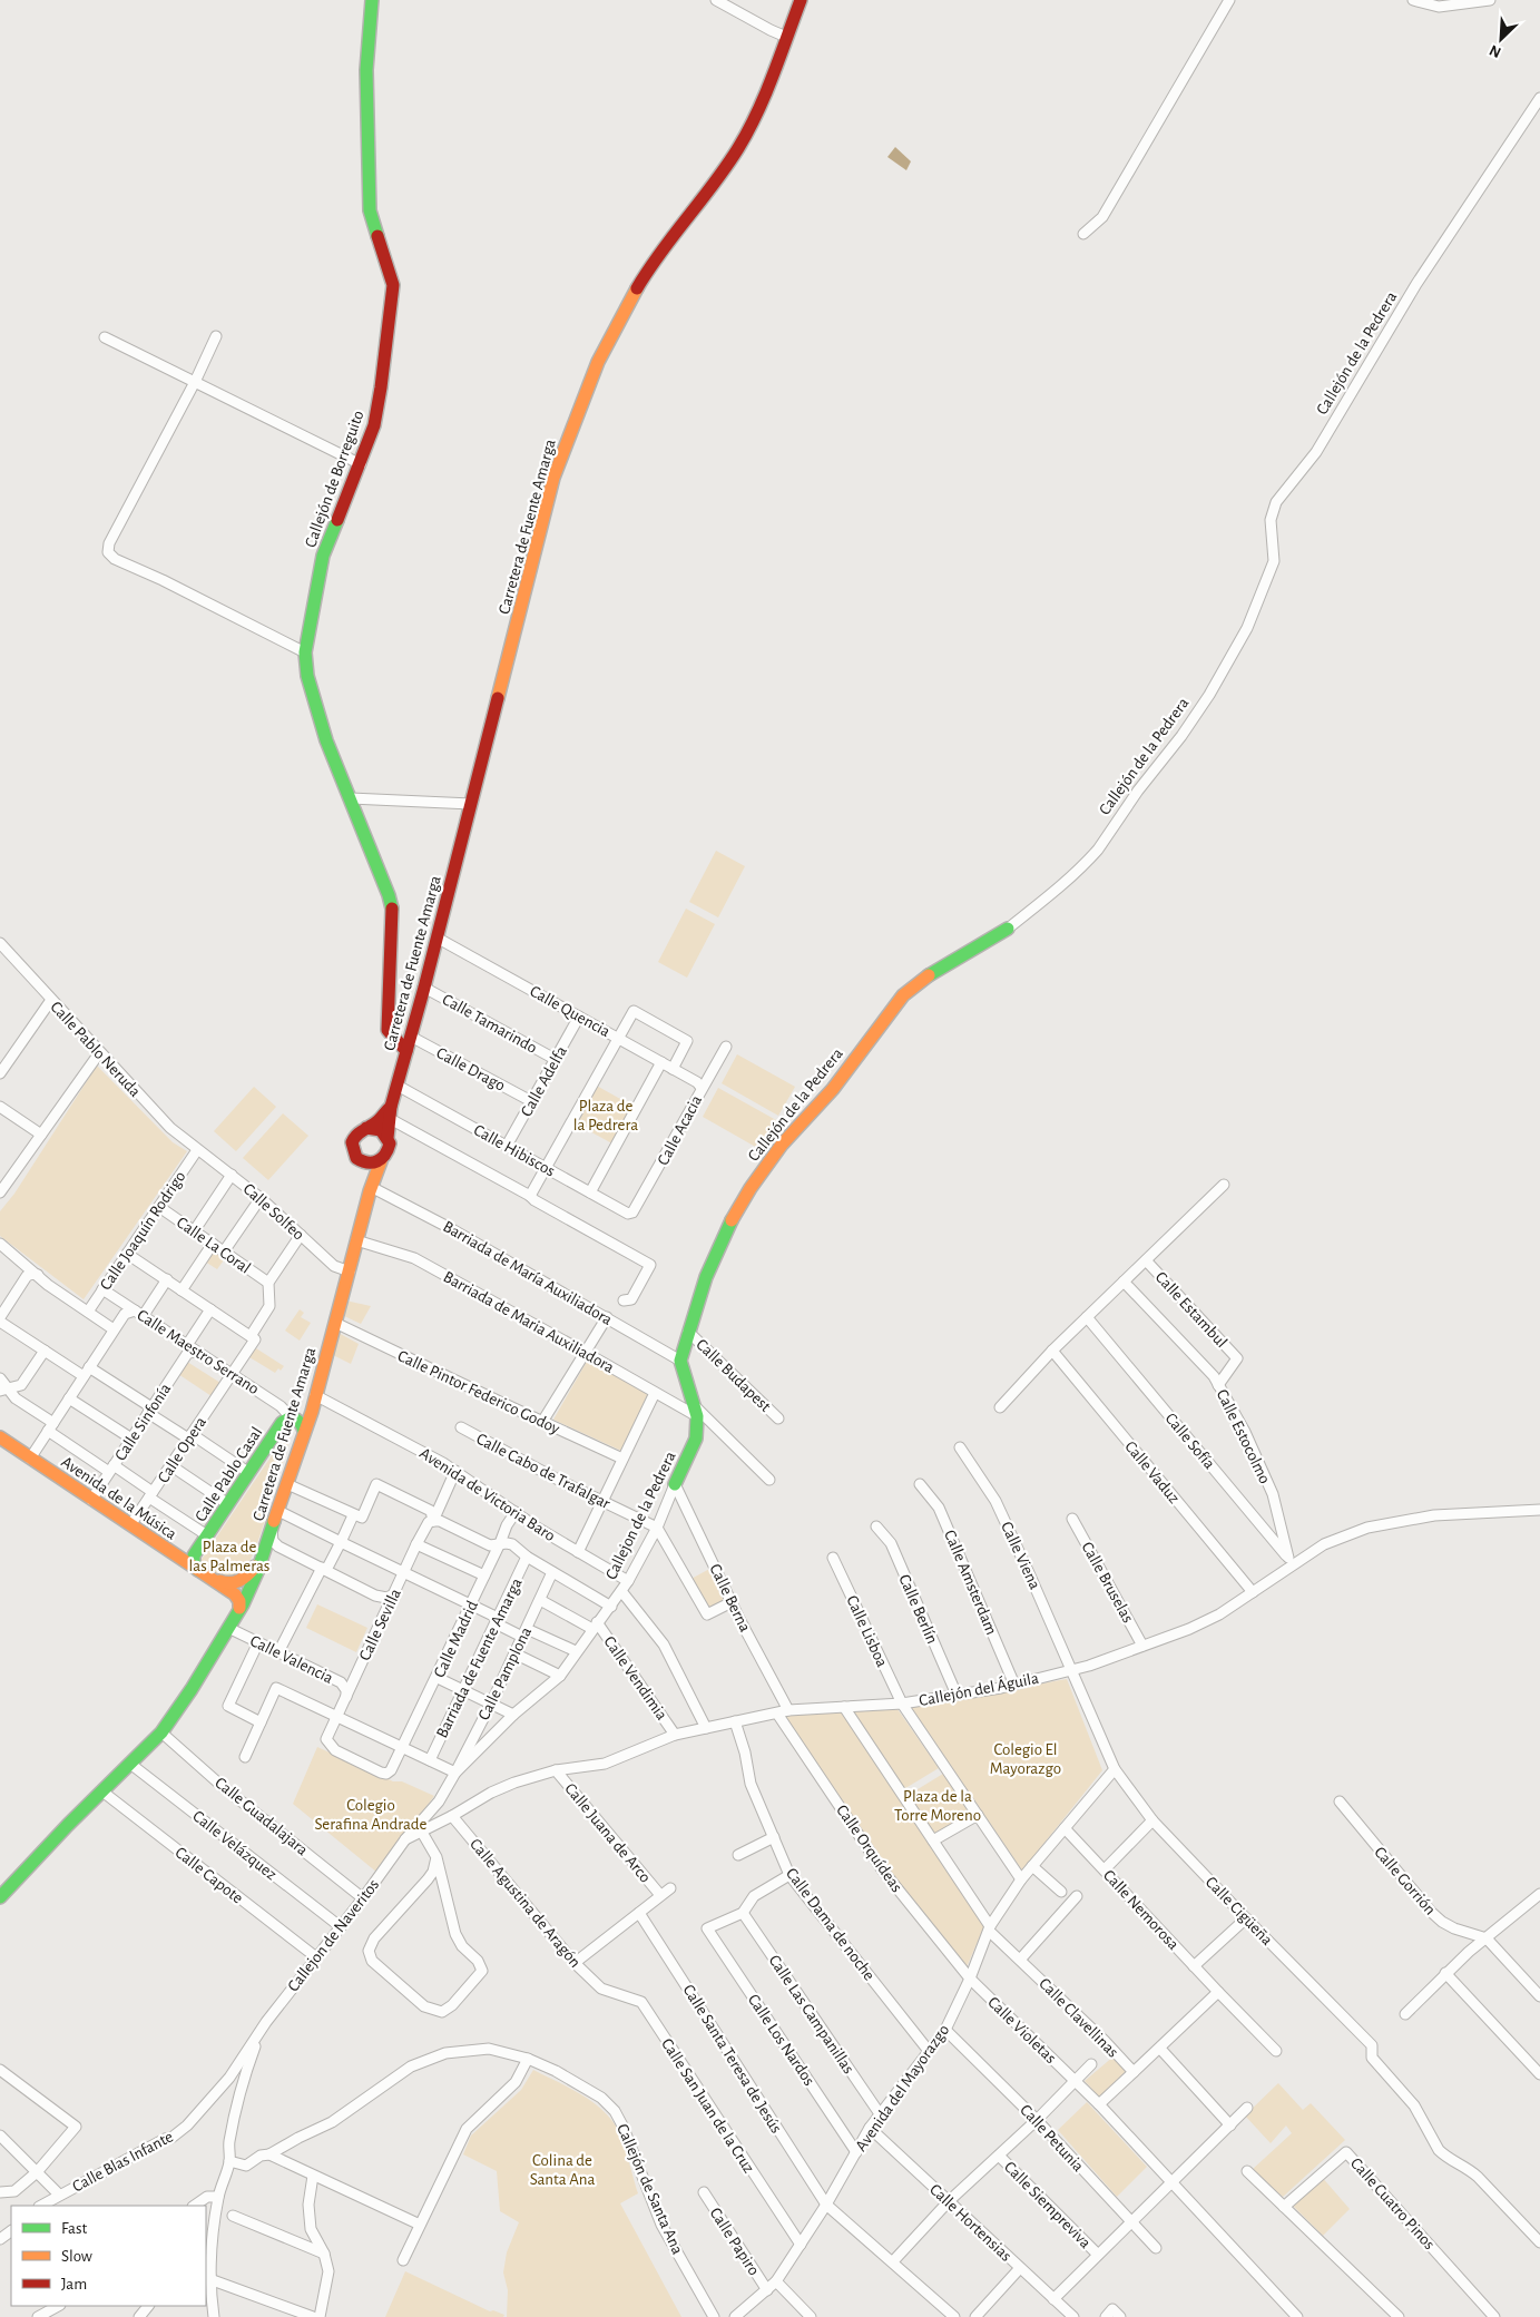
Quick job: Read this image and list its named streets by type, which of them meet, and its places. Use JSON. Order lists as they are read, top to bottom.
{
  "streets": {
    "street": [
      "Callejón de la Pedrera",
      "Callejón de Borreguito",
      "Carretera de Fuente Amarga",
      "Calle Quencia",
      "Calle Tamarindo",
      "Calle Pablo Neruda",
      "Calle Drago",
      "Calle Adelfa",
      "Calle Acacia",
      "Calle Hibiscos",
      "Calle Solfeo",
      "Calle Joaquín Rodrigo",
      "Calle La Coral",
      "Barriada de María Auxiliadora",
      "Calle Estambul",
      "Barriada de Maria Auxiliadora",
      "Calle Maestro Serrano",
      "Calle Budapest",
      "Calle Pintor Federico Godoy",
      "Calle Sinfonía",
      "Calle Estocolmo",
      "Calle Sofía",
      "Calle Opera",
      "Calle Cabo de Trafalgar",
      "Calle Vaduz",
      "Calle Pablo Casal",
      "Avenida de Victoria Baro",
      "Avenida de la Música",
      "Callejon de la Pedrera",
      "Calle Viena",
      "Calle Amsterdam",
      "Calle Bruselas",
      "Calle Berna",
      "Calle Berlín",
      "Calle Sevilla",
      "Calle Lisboa",
      "Calle Madrid",
      "Barriada de Fuente Amarga",
      "Calle Valencia",
      "Calle Pamplona",
      "Calle Vendimia",
      "Callejón del Águila",
      "Calle Guadalajara",
      "Calle Juana de Arco",
      "Calle Velázquez",
      "Calle Orquídeas",
      "Calle Capote",
      "Calle Gorrión",
      "Calle Agustina de Aragón",
      "Calle Nemorosa",
      "Calle Cigüeña",
      "Calle Dama de noche",
      "Callejon de Naveritos",
      "Calle Las Campanillas",
      "Calle Clavellinas",
      "Calle Violetas",
      "Calle Los Nardos",
      "Calle Santa Teresa de Jesús",
      "Avenida del Mayorazgo",
      "Calle San Juan de la Cruz",
      "Calle Petunia",
      "Calle Blas Infante",
      "Callejón de Santa Ana",
      "Calle Cuatro Pinos",
      "Calle Siempreviva",
      "Calle Hortensias",
      "Calle Papiro"
    ]
  },
  "crossings": [
    ["Callejón de la Pedrera", "Barriada de María Auxiliadora"],
    ["Callejón de la Pedrera", "Calle Budapest"],
    ["Callejón de la Pedrera", "Callejon de la Pedrera"],
    ["Callejón de Borreguito", "Carretera de Fuente Amarga"],
    ["Carretera de Fuente Amarga", "Calle Quencia"],
    ["Carretera de Fuente Amarga", "Calle Tamarindo"],
    ["Carretera de Fuente Amarga", "Calle Drago"],
    ["Carretera de Fuente Amarga", "Calle Hibiscos"],
    ["Carretera de Fuente Amarga", "Calle Solfeo"],
    ["Carretera de Fuente Amarga", "Barriada de María Auxiliadora"],
    ["Carretera de Fuente Amarga", "Barriada de Maria Auxiliadora"],
    ["Carretera de Fuente Amarga", "Calle Pintor Federico Godoy"],
    ["Carretera de Fuente Amarga", "Calle Pablo Casal"],
    ["Carretera de Fuente Amarga", "Avenida de Victoria Baro"],
    ["Carretera de Fuente Amarga", "Avenida de la Música"],
    ["Carretera de Fuente Amarga", "Calle Valencia"],
    ["Carretera de Fuente Amarga", "Calle Guadalajara"],
    ["Carretera de Fuente Amarga", "Calle Velázquez"],
    ["Carretera de Fuente Amarga", "Calle Capote"],
    ["Calle Quencia", "Calle Adelfa"],
    ["Calle Quencia", "Calle Acacia"],
    ["Calle Tamarindo", "Calle Adelfa"],
    ["Calle Pablo Neruda", "Calle Solfeo"],
    ["Calle Pablo Neruda", "Calle Joaquín Rodrigo"],
    ["Calle Drago", "Calle Adelfa"],
    ["Calle Adelfa", "Calle Hibiscos"],
    ["Calle Acacia", "Calle Hibiscos"],
    ["Calle Solfeo", "Calle Joaquín Rodrigo"],
    ["Calle Joaquín Rodrigo", "Calle La Coral"],
    ["Calle Joaquín Rodrigo", "Calle Maestro Serrano"],
    ["Calle La Coral", "Calle Opera"],
    ["Barriada de María Auxiliadora", "Callejon de la Pedrera"],
    ["Calle Estambul", "Calle Estocolmo"],
    ["Barriada de Maria Auxiliadora", "Callejon de la Pedrera"],
    ["Calle Maestro Serrano", "Calle Sinfonía"],
    ["Calle Maestro Serrano", "Calle Opera"],
    ["Calle Maestro Serrano", "Calle Pablo Casal"],
    ["Calle Sinfonía", "Avenida de la Música"],
    ["Calle Estocolmo", "Calle Sofía"],
    ["Calle Estocolmo", "Callejón del Águila"],
    ["Calle Sofía", "Callejón del Águila"],
    ["Calle Opera", "Avenida de la Música"],
    ["Calle Cabo de Trafalgar", "Callejon de la Pedrera"],
    ["Calle Vaduz", "Callejón del Águila"],
    ["Calle Pablo Casal", "Avenida de Victoria Baro"],
    ["Calle Pablo Casal", "Avenida de la Música"],
    ["Avenida de Victoria Baro", "Callejon de la Pedrera"],
    ["Avenida de Victoria Baro", "Calle Sevilla"],
    ["Avenida de Victoria Baro", "Calle Madrid"],
    ["Callejon de la Pedrera", "Calle Berna"],
    ["Callejon de la Pedrera", "Calle Pamplona"],
    ["Callejon de la Pedrera", "Calle Vendimia"],
    ["Callejon de la Pedrera", "Callejón del Águila"],
    ["Callejon de la Pedrera", "Callejon de Naveritos"],
    ["Calle Viena", "Callejón del Águila"],
    ["Calle Viena", "Calle Cigüeña"],
    ["Calle Viena", "Avenida del Mayorazgo"],
    ["Calle Amsterdam", "Callejón del Águila"],
    ["Calle Bruselas", "Callejón del Águila"],
    ["Calle Berna", "Callejón del Águila"],
    ["Calle Berlín", "Callejón del Águila"],
    ["Calle Sevilla", "Calle Madrid"],
    ["Calle Sevilla", "Calle Valencia"],
    ["Calle Lisboa", "Callejón del Águila"],
    ["Calle Lisboa", "Avenida del Mayorazgo"],
    ["Calle Vendimia", "Callejón del Águila"],
    ["Callejón del Águila", "Calle Juana de Arco"],
    ["Callejón del Águila", "Calle Orquídeas"],
    ["Callejón del Águila", "Calle Agustina de Aragón"],
    ["Callejón del Águila", "Calle Dama de noche"],
    ["Callejón del Águila", "Callejon de Naveritos"],
    ["Callejón del Águila", "Calle Clavellinas"],
    ["Calle Guadalajara", "Callejon de Naveritos"],
    ["Calle Velázquez", "Callejon de Naveritos"],
    ["Calle Orquídeas", "Calle Violetas"],
    ["Calle Orquídeas", "Avenida del Mayorazgo"],
    ["Calle Capote", "Callejon de Naveritos"],
    ["Calle Agustina de Aragón", "Calle San Juan de la Cruz"],
    ["Calle Nemorosa", "Avenida del Mayorazgo"],
    ["Calle Cigüeña", "Avenida del Mayorazgo"],
    ["Calle Dama de noche", "Avenida del Mayorazgo"],
    ["Callejon de Naveritos", "Calle Blas Infante"],
    ["Calle Las Campanillas", "Calle Los Nardos"],
    ["Calle Las Campanillas", "Avenida del Mayorazgo"],
    ["Calle Clavellinas", "Calle Violetas"],
    ["Calle Clavellinas", "Avenida del Mayorazgo"],
    ["Calle Violetas", "Avenida del Mayorazgo"],
    ["Calle Los Nardos", "Avenida del Mayorazgo"],
    ["Calle Santa Teresa de Jesús", "Avenida del Mayorazgo"],
    ["Avenida del Mayorazgo", "Calle San Juan de la Cruz"],
    ["Avenida del Mayorazgo", "Calle Petunia"],
    ["Avenida del Mayorazgo", "Calle Hortensias"],
    ["Avenida del Mayorazgo", "Calle Papiro"]
  ],
  "parks": [
    "Plaza de la Pedrera",
    "Plaza de las Palmeras",
    "Colegio El Mayorazgo",
    "Plaza de la Torre Moreno",
    "Colegio Serafina Andrade",
    "Colina de Santa Ana"
  ],
  "legend": ["Fast", "Slow", "Jam"],
  "north": "bottom left"
}
